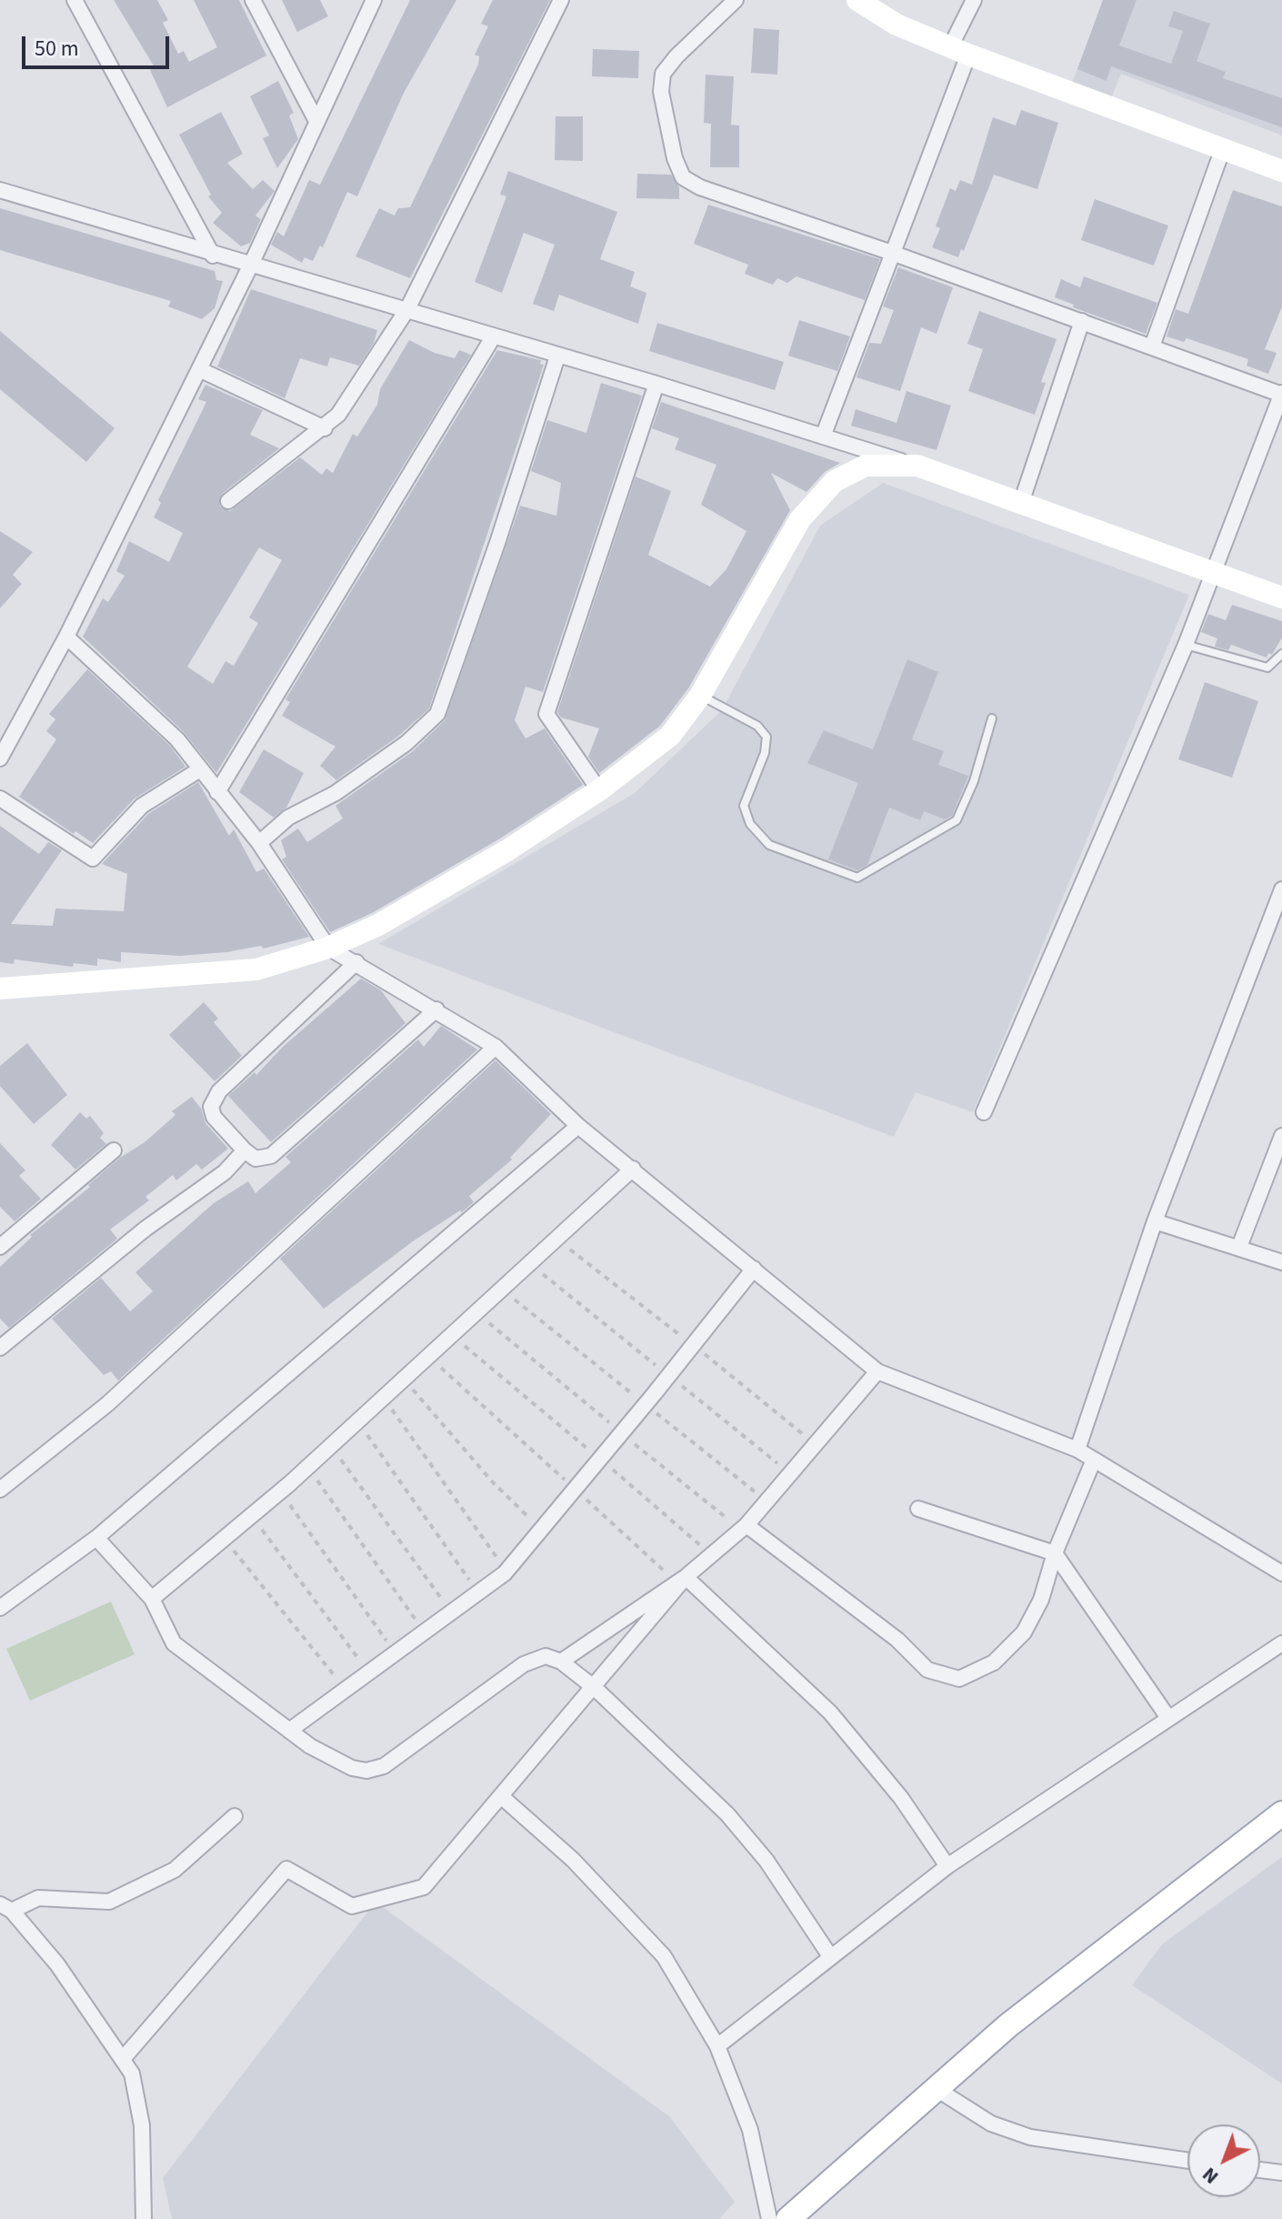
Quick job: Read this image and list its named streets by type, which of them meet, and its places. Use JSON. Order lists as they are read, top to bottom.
{
  "scale_bar": "50 m",
  "north": "bottom left"
}
